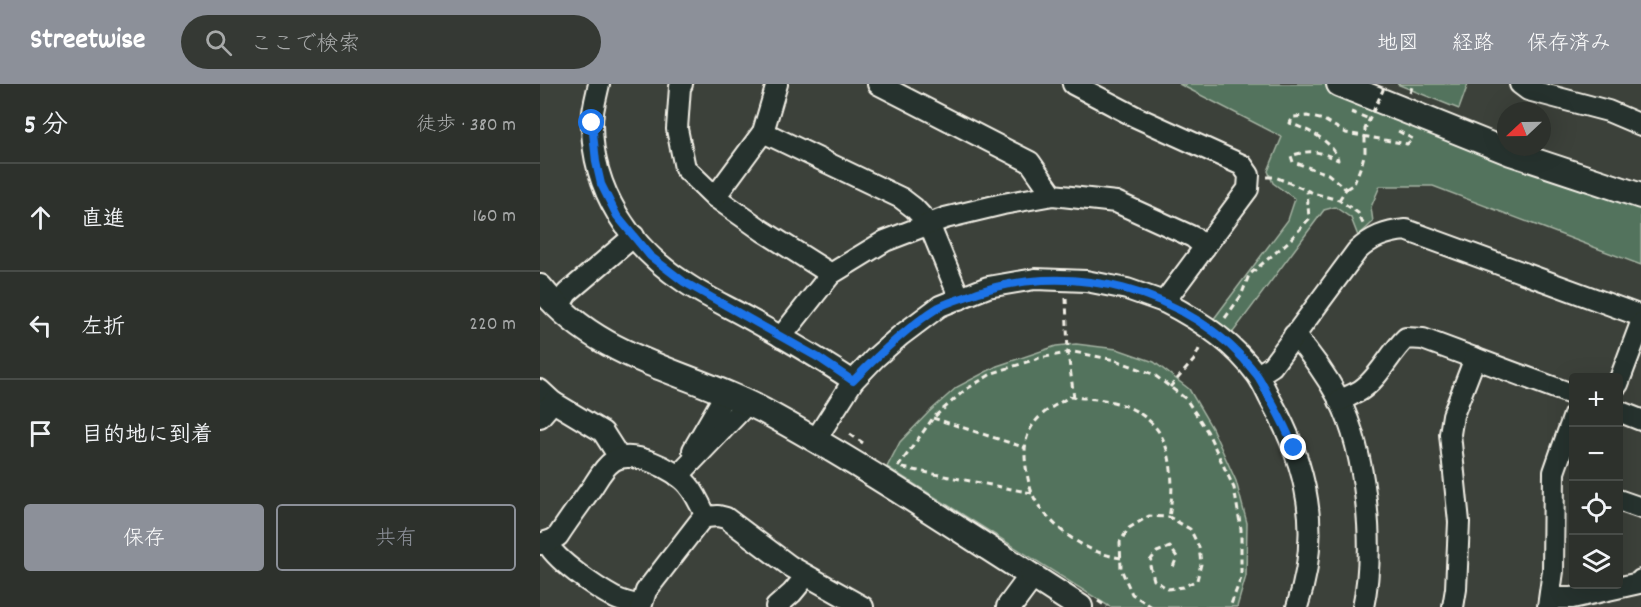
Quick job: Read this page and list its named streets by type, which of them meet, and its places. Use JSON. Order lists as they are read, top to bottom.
{
  "north": "left",
  "page": {
    "header": "Streetwise",
    "search": "ここで検索",
    "nav": ["地図", "経路", "保存済み"],
    "heading": ["5 分", "徒歩 · 380 m"],
    "list": [
      ["直進", "160 m"],
      ["左折", "220 m"],
      "目的地に到着"
    ],
    "map_buttons": ["+", "−"],
    "buttons": ["保存", "共有"]
  }
}
